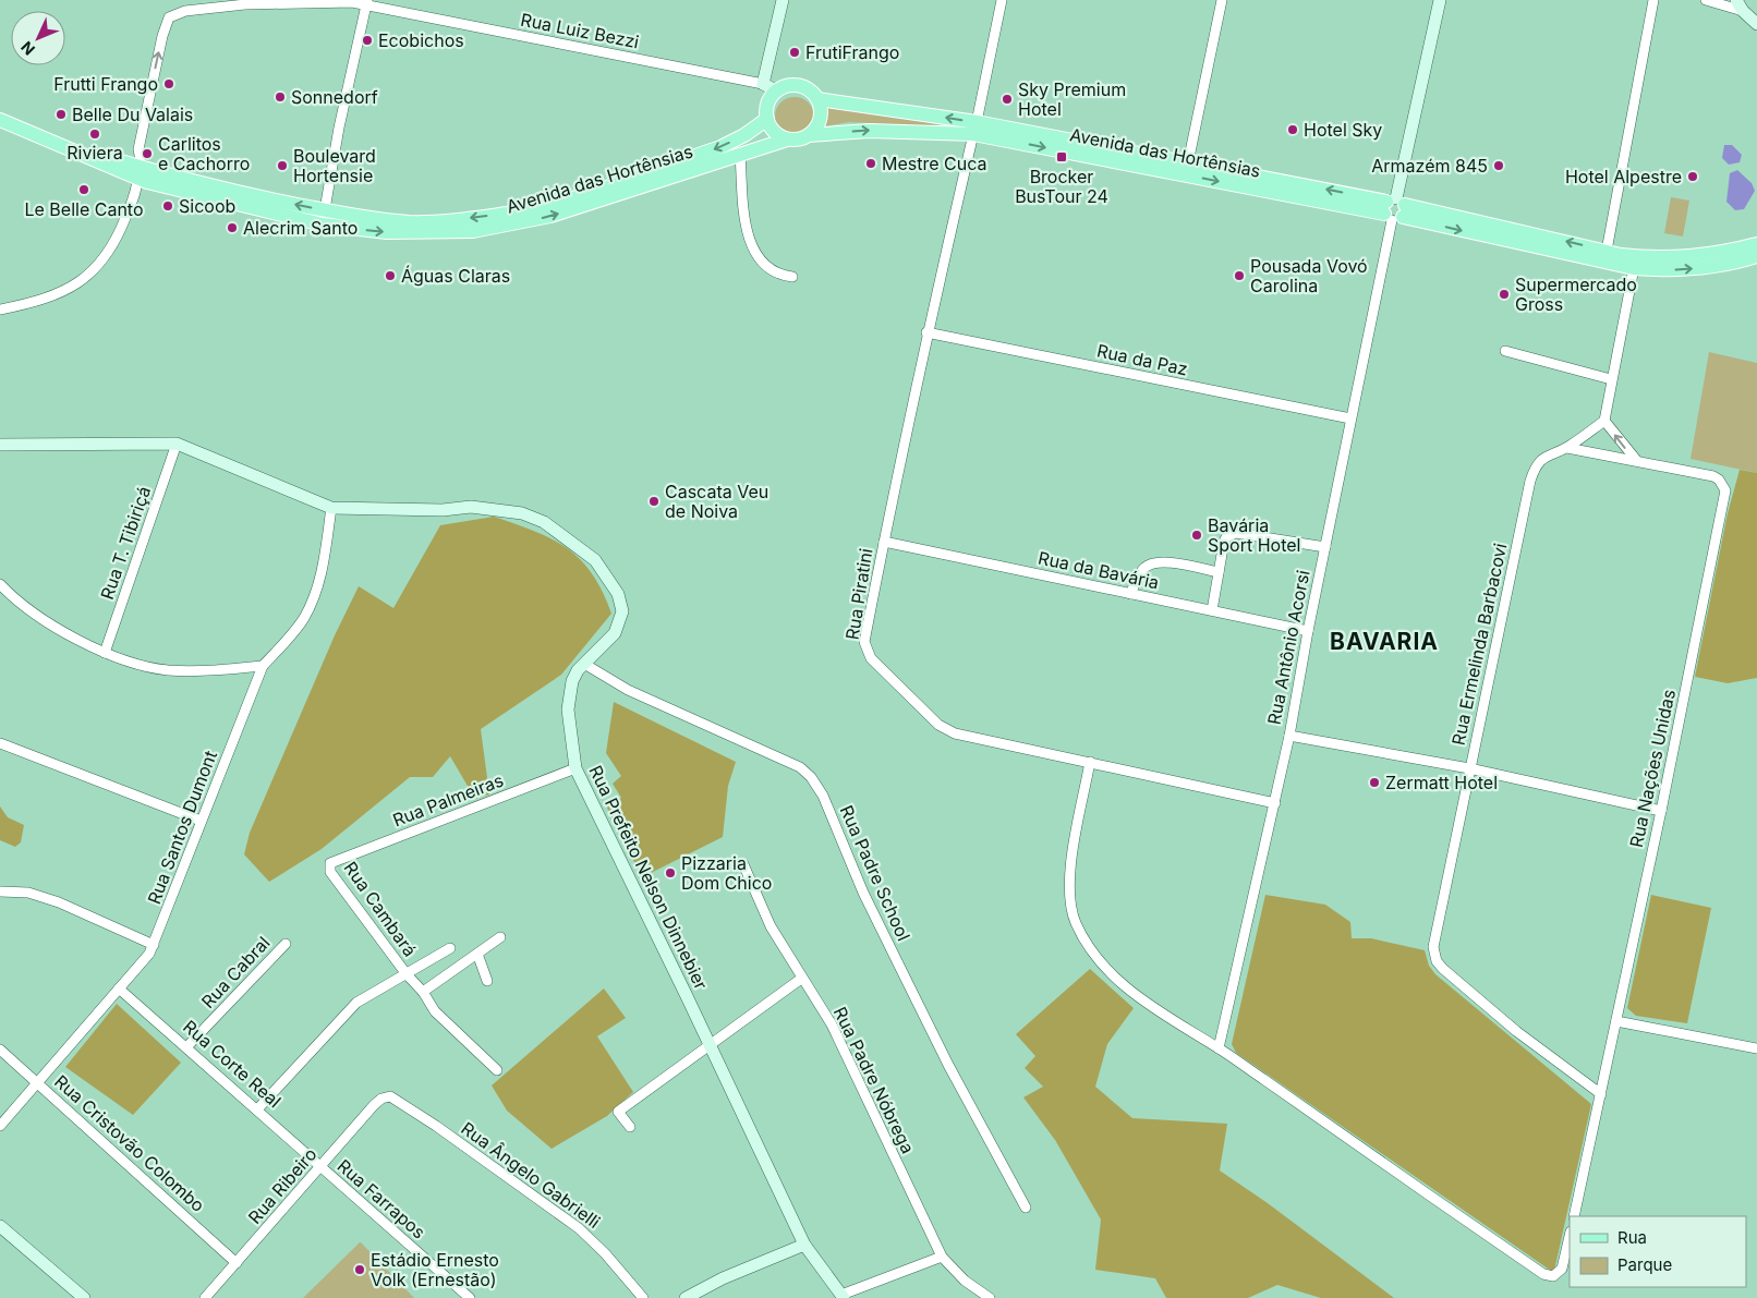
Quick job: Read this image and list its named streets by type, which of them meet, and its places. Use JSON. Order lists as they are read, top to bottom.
{
  "streets": {
    "main road": ["Avenida das Hortênsias"],
    "street": [
      "Rua Luiz Bezzi",
      "Rua da Paz",
      "Rua T. Tibiriçá",
      "Rua da Bavária",
      "Rua Piratini",
      "Rua Ermelinda Barbacovi",
      "Rua Antônio Acorsi",
      "Rua Nações Unidas",
      "Rua Palmeiras",
      "Rua Santos Dumont",
      "Rua Padre School",
      "Rua Prefeito Nelson Dinnebier",
      "Rua Cambará",
      "Rua Cabral",
      "Rua Corte Real",
      "Rua Padre Nóbrega",
      "Rua Cristovão Colombo",
      "Rua Ângelo Gabrielli",
      "Rua Ribeiro",
      "Rua Farrapos"
    ]
  },
  "crossings": [
    ["Rua Luiz Bezzi", "Avenida das Hortênsias"],
    ["Avenida das Hortênsias", "Rua Piratini"],
    ["Avenida das Hortênsias", "Rua Antônio Acorsi"],
    ["Rua da Paz", "Rua Piratini"],
    ["Rua da Paz", "Rua Antônio Acorsi"],
    ["Rua T. Tibiriçá", "Rua Prefeito Nelson Dinnebier"],
    ["Rua da Bavária", "Rua Piratini"],
    ["Rua da Bavária", "Rua Antônio Acorsi"],
    ["Rua Piratini", "Rua Antônio Acorsi"],
    ["Rua Ermelinda Barbacovi", "Rua Nações Unidas"],
    ["Rua Palmeiras", "Rua Prefeito Nelson Dinnebier"],
    ["Rua Palmeiras", "Rua Cambará"],
    ["Rua Santos Dumont", "Rua Prefeito Nelson Dinnebier"],
    ["Rua Santos Dumont", "Rua Corte Real"],
    ["Rua Santos Dumont", "Rua Cristovão Colombo"],
    ["Rua Padre School", "Rua Prefeito Nelson Dinnebier"],
    ["Rua Cabral", "Rua Corte Real"],
    ["Rua Corte Real", "Rua Ribeiro"],
    ["Rua Corte Real", "Rua Farrapos"],
    ["Rua Cristovão Colombo", "Rua Ribeiro"],
    ["Rua Ângelo Gabrielli", "Rua Ribeiro"],
    ["Rua Ribeiro", "Rua Farrapos"]
  ],
  "districts": ["BAVARIA"],
  "places": {
    "other": [
      "Ecobichos",
      "FrutiFrango",
      "Frutti Frango",
      "Sonnedorf",
      "Sky Premium Hotel",
      "Belle Du Valais",
      "Hotel Sky",
      "Riviera",
      "Carlitos e Cachorro",
      "Mestre Cuca",
      "Boulevard Hortensie",
      "Armazém 845",
      "Hotel Alpestre",
      "Le Belle Canto",
      "Sicoob",
      "Alecrim Santo",
      "Águas Claras",
      "Pousada Vovó Carolina",
      "Supermercado Gross",
      "Cascata Veu de Noiva",
      "Bavária Sport Hotel",
      "Zermatt Hotel",
      "Pizzaria Dom Chico",
      "Estádio Ernesto Volk (Ernestão)"
    ],
    "transit": ["Brocker BusTour 24"]
  },
  "legend": ["Rua", "Parque"],
  "north": "bottom left"
}
